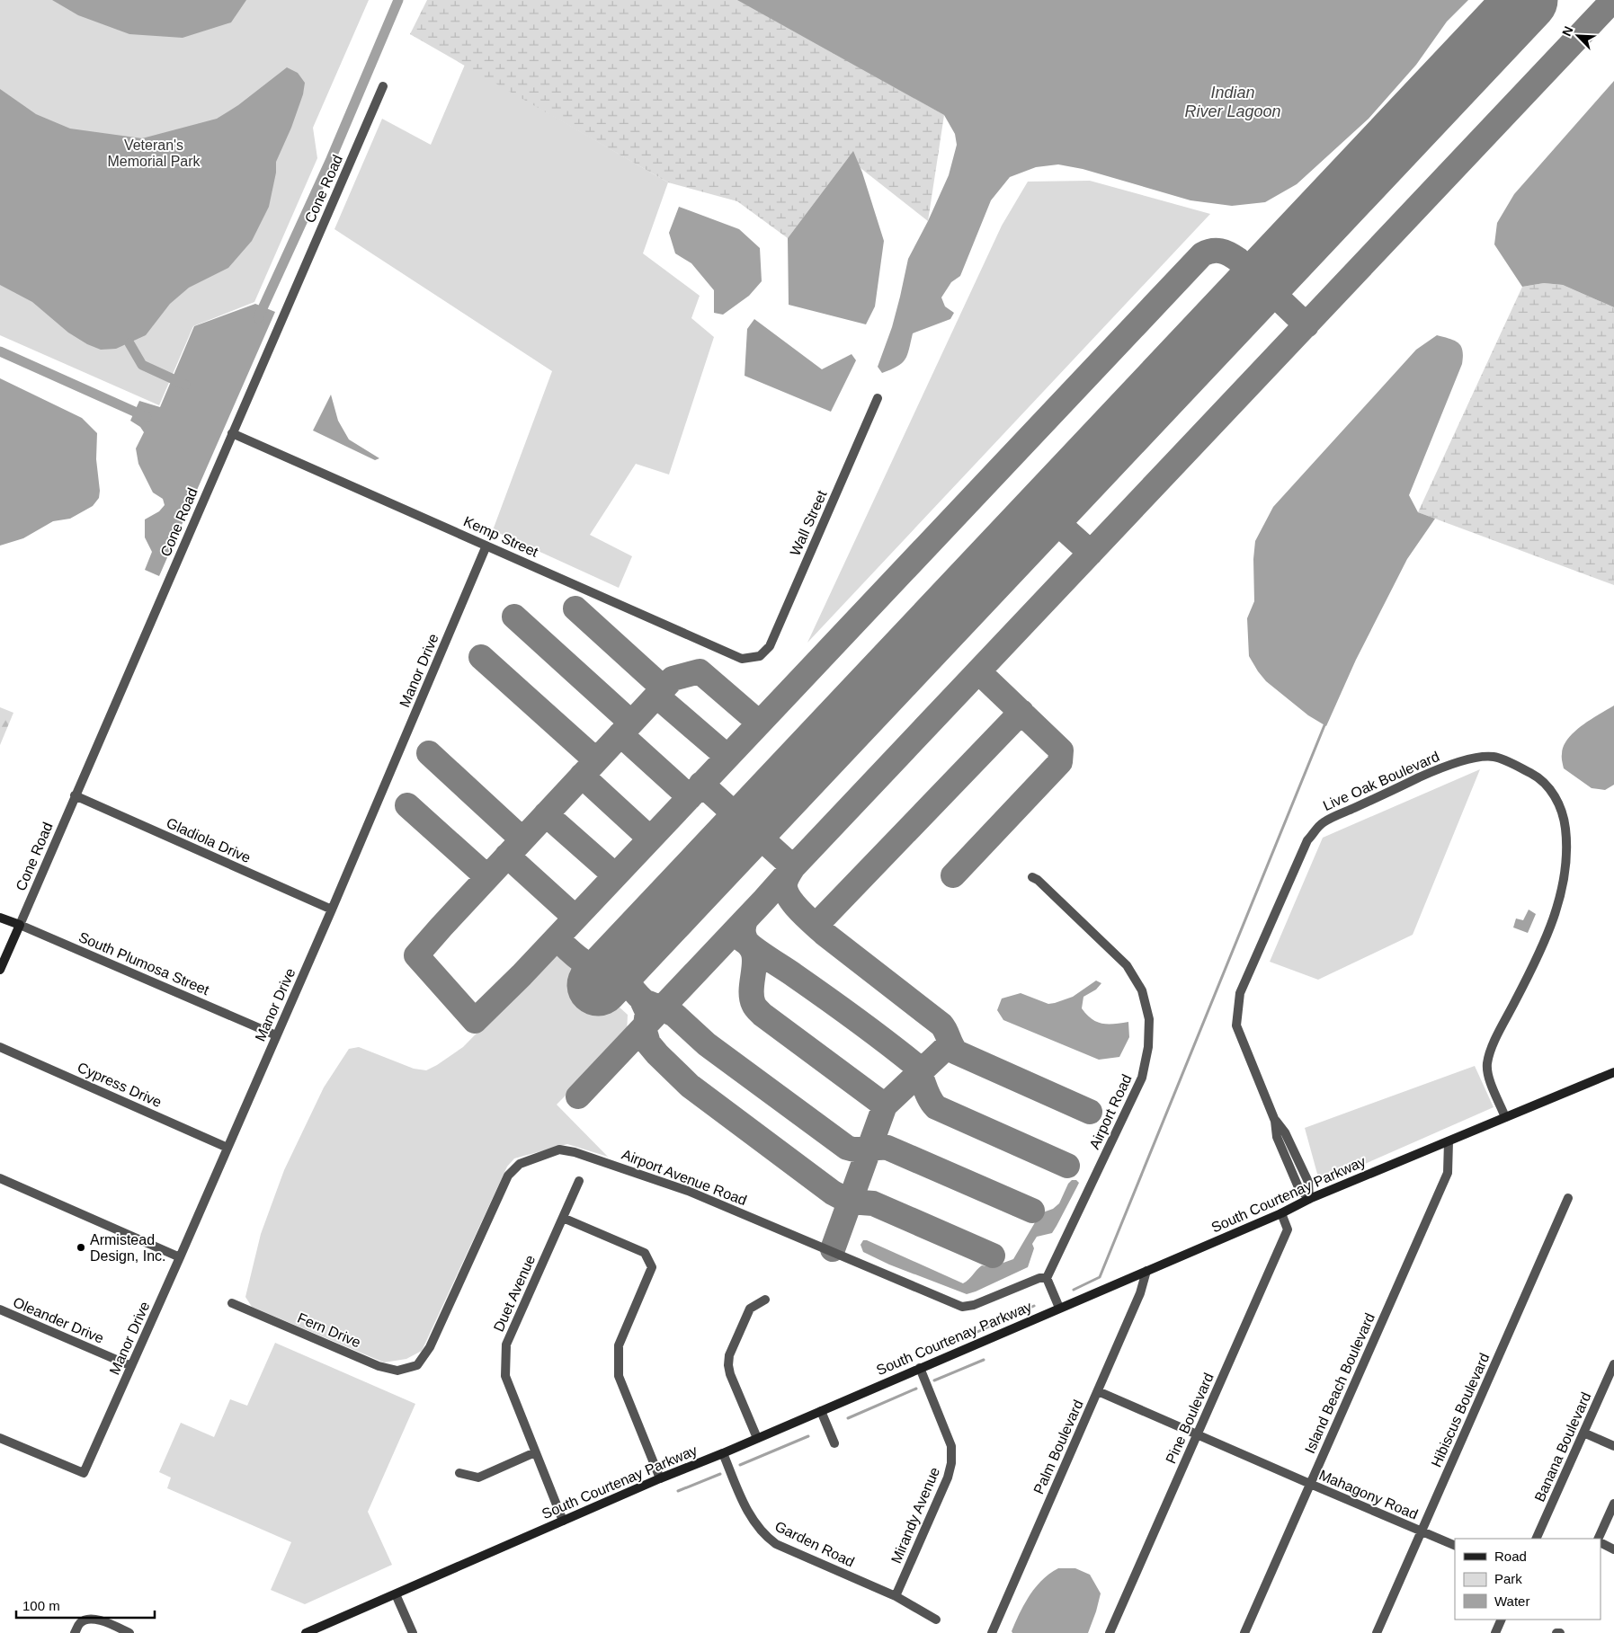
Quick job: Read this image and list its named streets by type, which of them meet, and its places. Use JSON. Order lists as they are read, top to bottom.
{
  "streets": {
    "main road": ["Cone Road", "South Plumosa Street", "South Courtenay Parkway"],
    "street": [
      "Wall Street",
      "Kemp Street",
      "Manor Drive",
      "Live Oak Boulevard",
      "Gladiola Drive",
      "Cypress Drive",
      "Airport Road",
      "Airport Avenue Road",
      "Duet Avenue",
      "Oleander Drive",
      "Fern Drive",
      "Island Beach Boulevard",
      "Hibiscus Boulevard",
      "Pine Boulevard",
      "Palm Boulevard",
      "Banana Boulevard",
      "Mahagony Road",
      "Mirandy Avenue",
      "Garden Road"
    ]
  },
  "crossings": [
    ["Cone Road", "Kemp Street"],
    ["Cone Road", "Gladiola Drive"],
    ["Cone Road", "South Plumosa Street"],
    ["Wall Street", "Kemp Street"],
    ["Kemp Street", "Manor Drive"],
    ["Manor Drive", "Gladiola Drive"],
    ["Manor Drive", "South Plumosa Street"],
    ["Manor Drive", "Cypress Drive"],
    ["Manor Drive", "Oleander Drive"],
    ["Live Oak Boulevard", "South Courtenay Parkway"],
    ["Airport Road", "Airport Avenue Road"],
    ["Airport Avenue Road", "Fern Drive"],
    ["South Courtenay Parkway", "Duet Avenue"],
    ["South Courtenay Parkway", "Island Beach Boulevard"],
    ["South Courtenay Parkway", "Pine Boulevard"],
    ["South Courtenay Parkway", "Palm Boulevard"],
    ["South Courtenay Parkway", "Mirandy Avenue"],
    ["South Courtenay Parkway", "Garden Road"],
    ["Island Beach Boulevard", "Mahagony Road"],
    ["Hibiscus Boulevard", "Mahagony Road"],
    ["Pine Boulevard", "Mahagony Road"],
    ["Palm Boulevard", "Mahagony Road"],
    ["Mirandy Avenue", "Garden Road"]
  ],
  "water": ["Indian River Lagoon"],
  "parks": ["Veteran's Memorial Park"],
  "places": ["Armistead Design, Inc."],
  "legend": ["Road", "Park", "Water"],
  "scale_bar": "100 m",
  "north": "top left"
}
